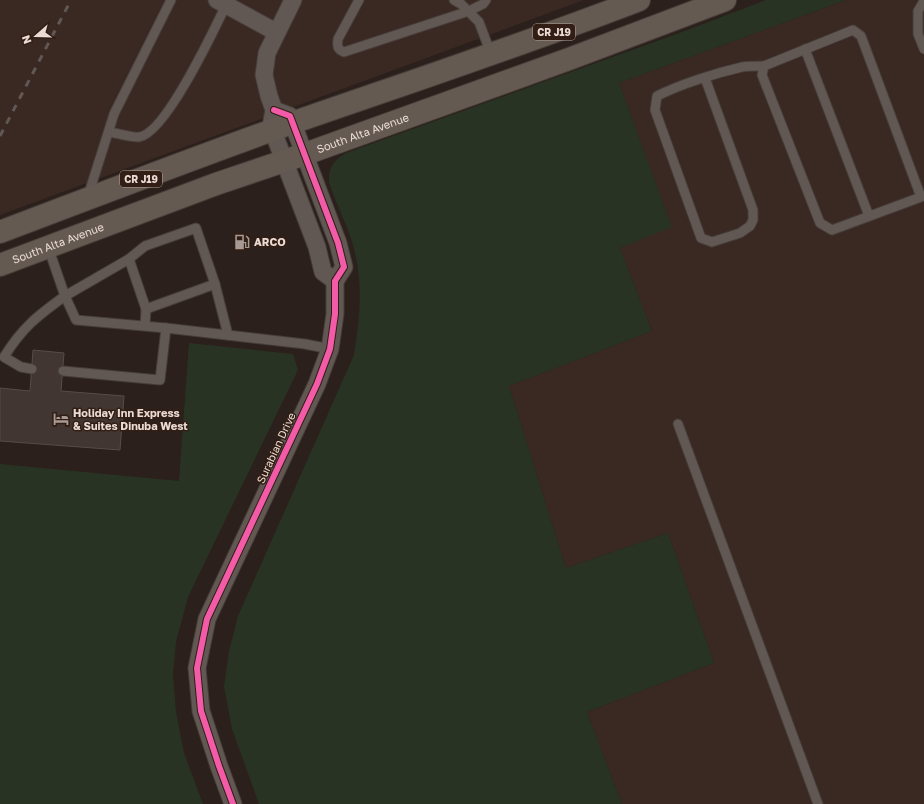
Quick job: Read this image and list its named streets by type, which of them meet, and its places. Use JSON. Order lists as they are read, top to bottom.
{
  "streets": {
    "main road": ["CR J19", "South Alta Avenue"],
    "street": ["Surabian Drive"]
  },
  "crossings": [
    ["CR J19", "Surabian Drive"],
    ["South Alta Avenue", "Surabian Drive"]
  ],
  "places": {
    "fuel station": ["ARCO"],
    "hotel": ["Holiday Inn Express & Suites Dinuba West"]
  },
  "north": "left"
}
